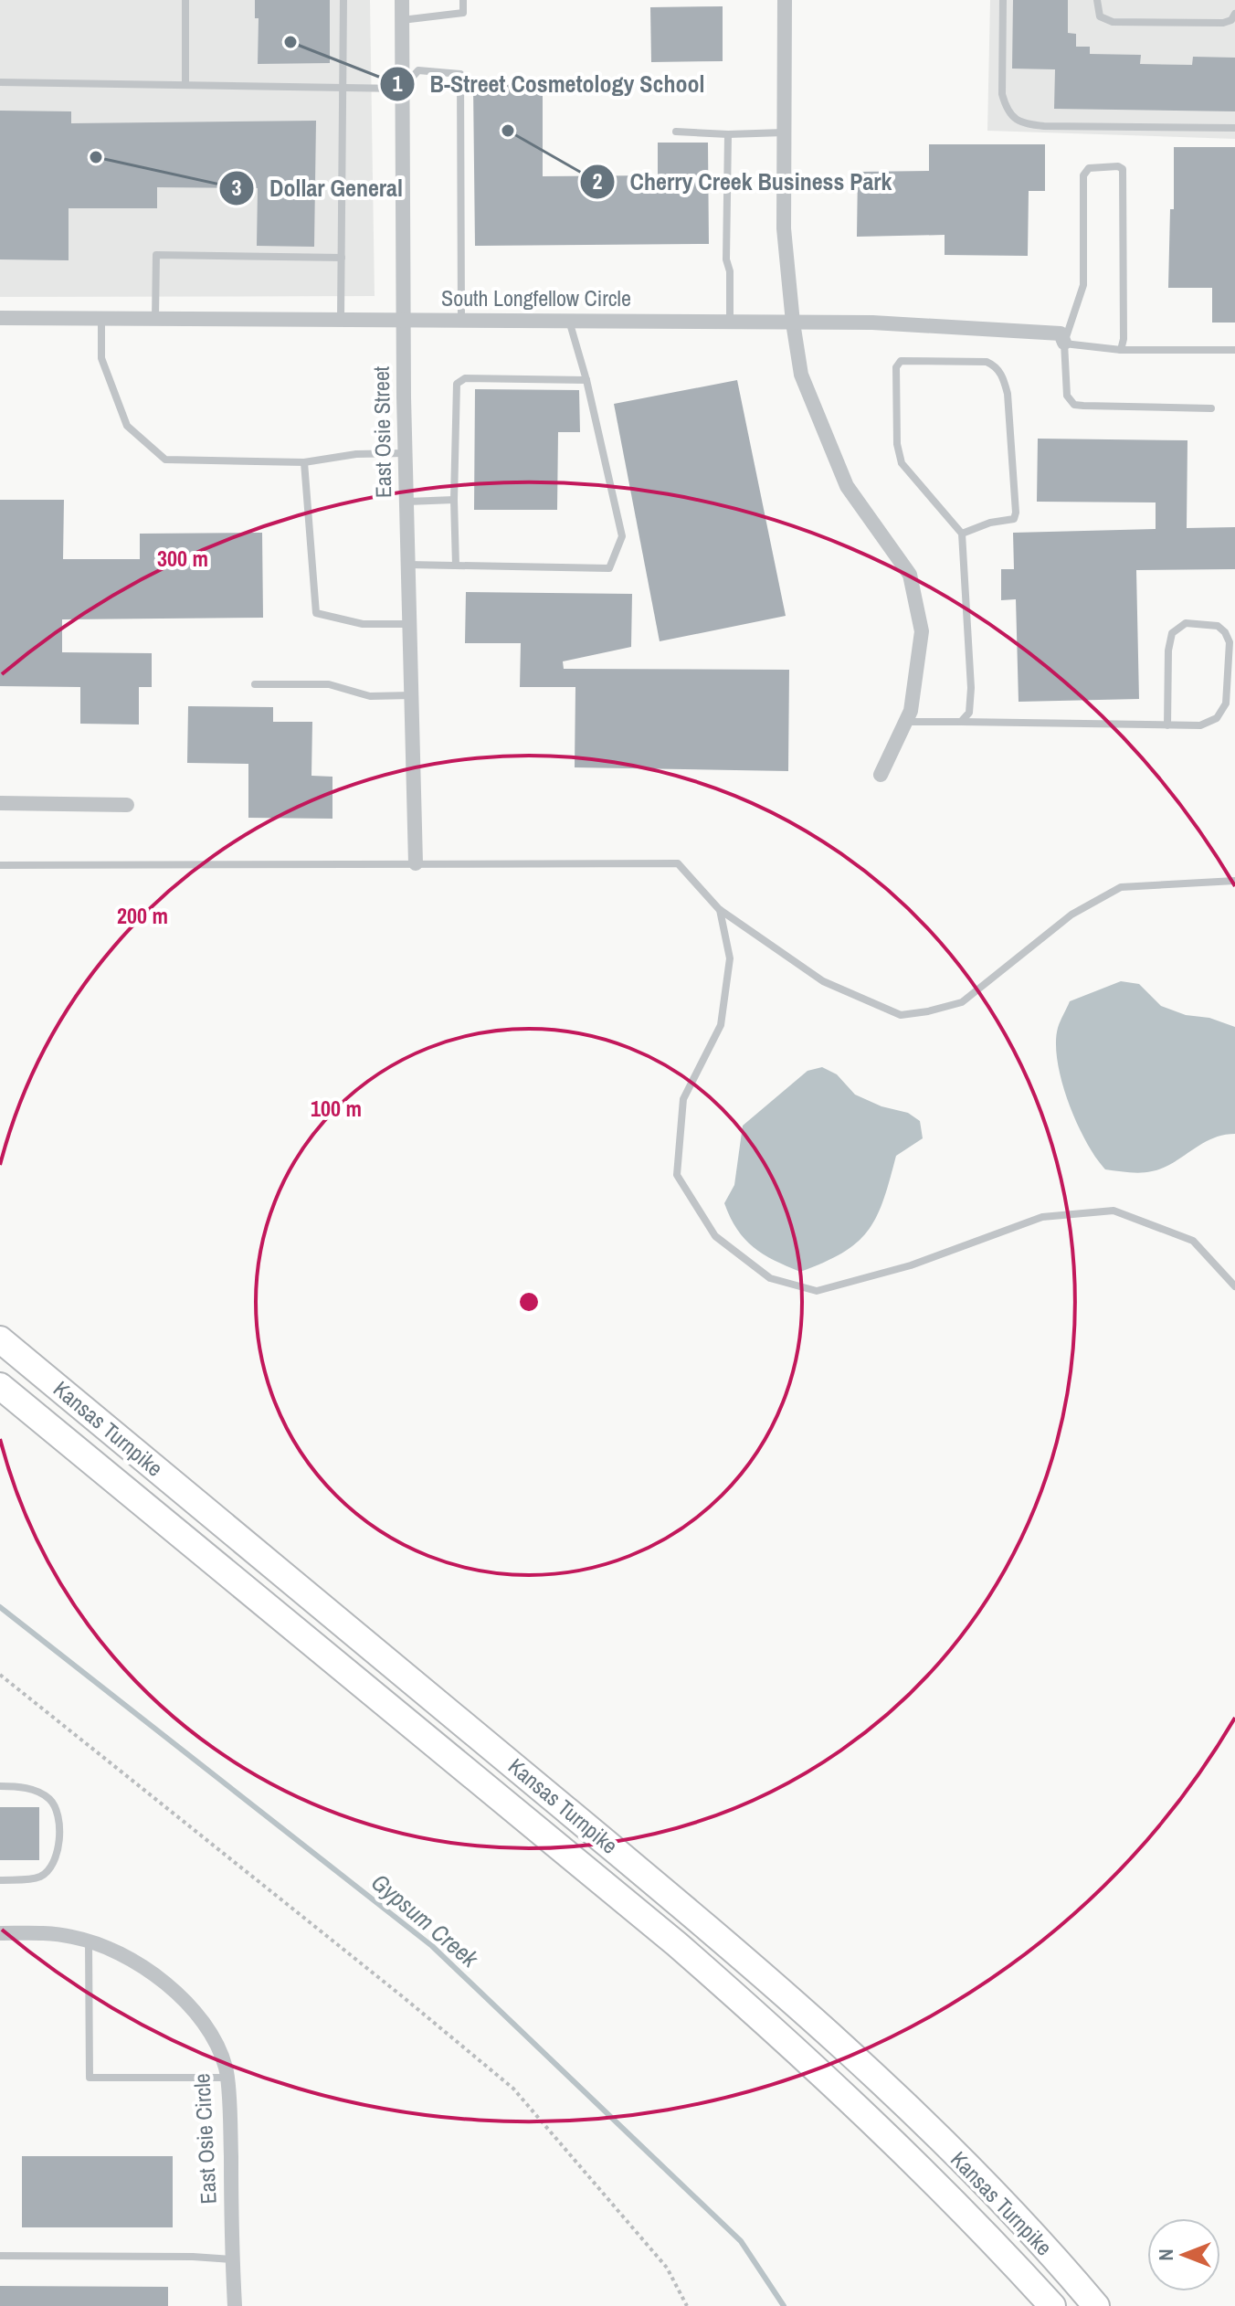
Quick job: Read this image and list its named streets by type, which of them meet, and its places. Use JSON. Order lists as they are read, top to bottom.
{
  "streets": {
    "highway": ["Kansas Turnpike"],
    "street": ["South Longfellow Circle", "East Osie Street", "East Osie Circle"]
  },
  "crossings": [
    ["South Longfellow Circle", "East Osie Street"]
  ],
  "water": ["Gypsum Creek"],
  "places": ["B-Street Cosmetology School", "Cherry Creek Business Park", "Dollar General"],
  "north": "left",
  "rings": ["300 m", "200 m", "100 m"]
}
